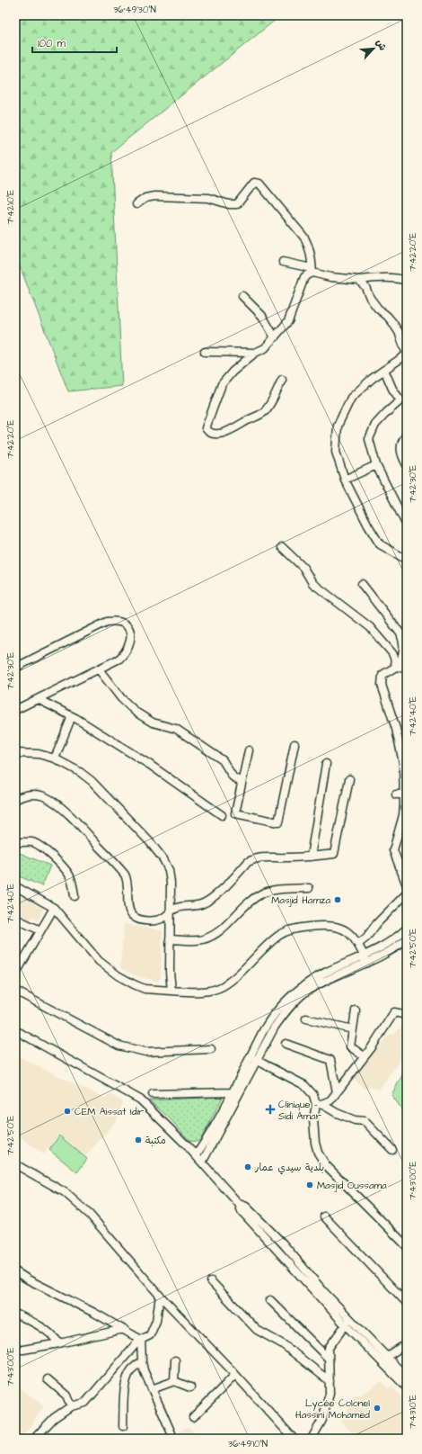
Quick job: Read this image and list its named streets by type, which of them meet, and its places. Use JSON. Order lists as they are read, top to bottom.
{
  "places": {
    "other": [
      "Masjid Hamza",
      "CEM Aissat Idir",
      "مكتبة",
      "بلدية سيدي عمار",
      "Masjid Oussama",
      "Lycée Colonel Hassini Mohamed"
    ],
    "health": ["Clinique - Sidi Amar"]
  },
  "scale_bar": "100 m",
  "north": "top right",
  "coordinates": [
    "36°49'30\"N",
    "7°42'10\"E",
    "7°42'20\"E",
    "7°42'30\"E",
    "7°42'40\"E",
    "7°42'50\"E",
    "7°43'00\"E",
    "7°43'10\"E",
    "36°49'10\"N"
  ]
}
